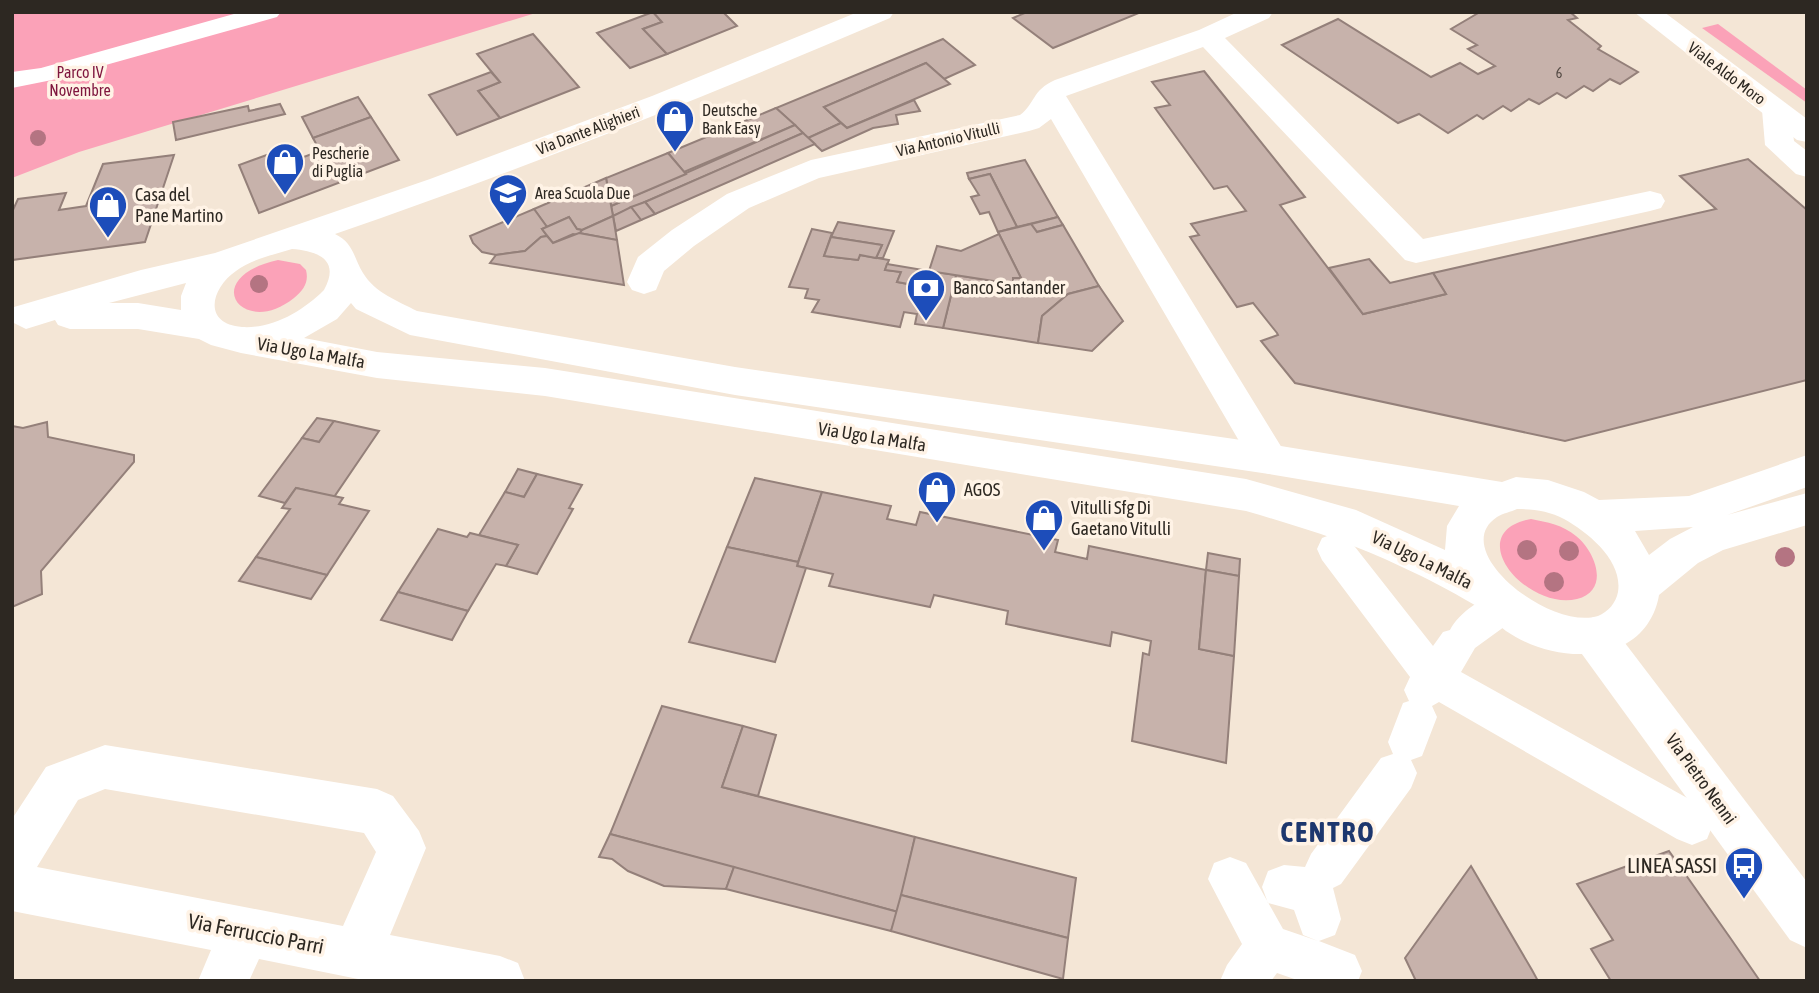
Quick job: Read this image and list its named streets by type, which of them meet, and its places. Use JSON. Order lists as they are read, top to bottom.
{
  "streets": {
    "main road": [
      "Viale Aldo Moro",
      "Via Dante Alighieri",
      "Via Antonio Vitulli",
      "Via Ugo La Malfa",
      "Via Pietro Nenni",
      "Via Ferruccio Parri"
    ]
  },
  "crossings": [
    ["Via Dante Alighieri", "Via Ugo La Malfa"],
    ["Via Ugo La Malfa", "Via Pietro Nenni"]
  ],
  "districts": ["CENTRO"],
  "parks": ["Parco IV Novembre"],
  "places": {
    "shop": [
      "Deutsche Bank Easy",
      "Pescherie di Puglia",
      "Casa del Pane Martino",
      "AGOS",
      "Vitulli Sfg Di Gaetano Vitulli"
    ],
    "school or university": ["Area Scuola Due"],
    "bank": ["Banco Santander"],
    "bus stop": ["LINEA SASSI"]
  },
  "house_numbers": ["6"]
}
